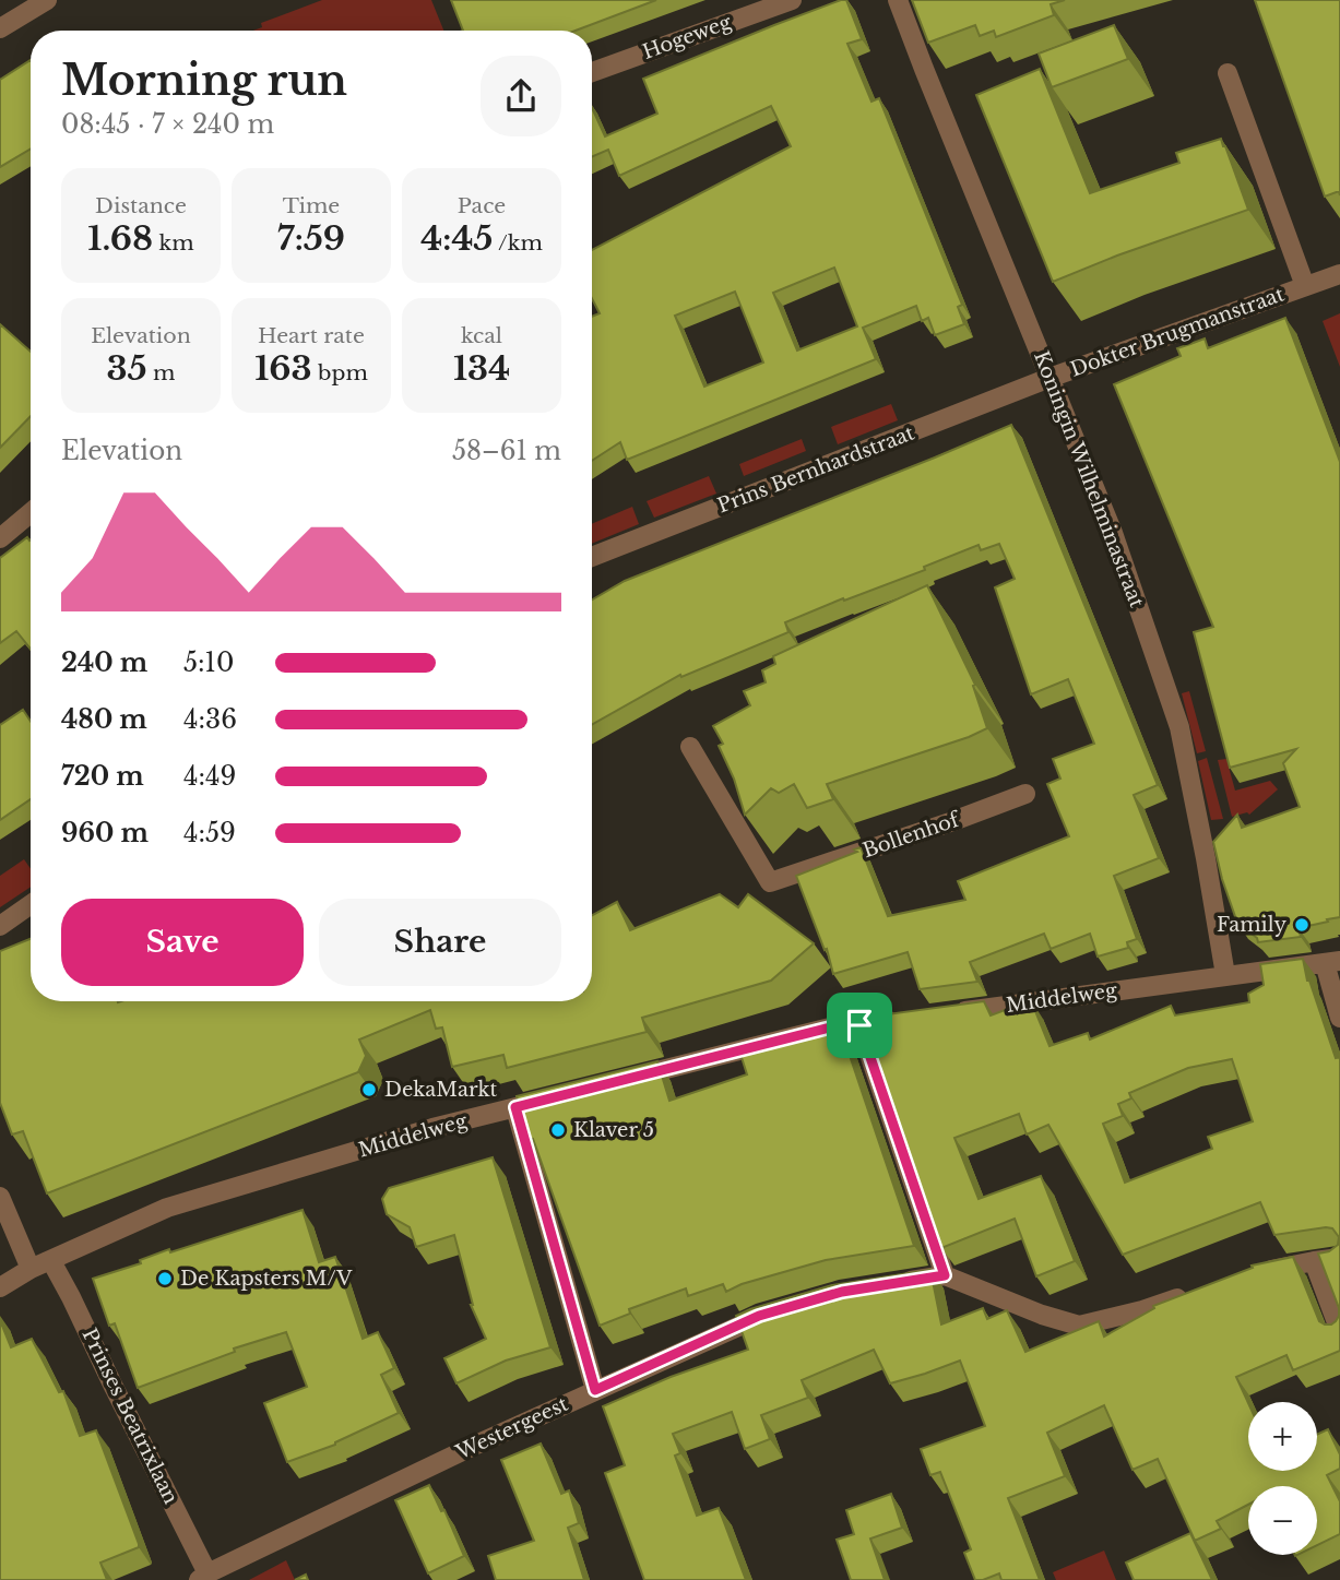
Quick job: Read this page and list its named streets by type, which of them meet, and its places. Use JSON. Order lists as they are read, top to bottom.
{
  "streets": {
    "street": [
      "Hogeweg",
      "Dokter Brugmanstraat",
      "Prins Bernhardstraat",
      "Koningin Wilhelminastraat",
      "Bollenhof",
      "Middelweg",
      "Prinses Beatrixlaan",
      "Westergeest"
    ]
  },
  "crossings": [
    ["Dokter Brugmanstraat", "Prins Bernhardstraat"],
    ["Dokter Brugmanstraat", "Koningin Wilhelminastraat"],
    ["Prins Bernhardstraat", "Koningin Wilhelminastraat"],
    ["Koningin Wilhelminastraat", "Middelweg"],
    ["Middelweg", "Prinses Beatrixlaan"],
    ["Prinses Beatrixlaan", "Westergeest"]
  ],
  "places": [
    "Family",
    "DekaMarkt",
    "Klaver 5",
    "De Kapsters M/V"
  ],
  "page": {
    "heading": ["Morning run", "08:45 · 7 × 240 m"],
    "stats": [
      ["Distance", "1.68 km"],
      ["Time", "7:59"],
      ["Pace", "4:45 /km"],
      ["Elevation", "35 m"],
      ["Heart rate", "163 bpm"],
      ["kcal", "134"]
    ],
    "chart": ["Elevation", "58–61 m"],
    "list": [
      {
        "name": "240 m",
        "note": "5:10"
      },
      {
        "name": "480 m",
        "note": "4:36"
      },
      {
        "name": "720 m",
        "note": "4:49"
      },
      {
        "name": "960 m",
        "note": "4:59"
      }
    ],
    "buttons": ["Save", "Share"],
    "map_buttons": ["+", "−"]
  }
}
